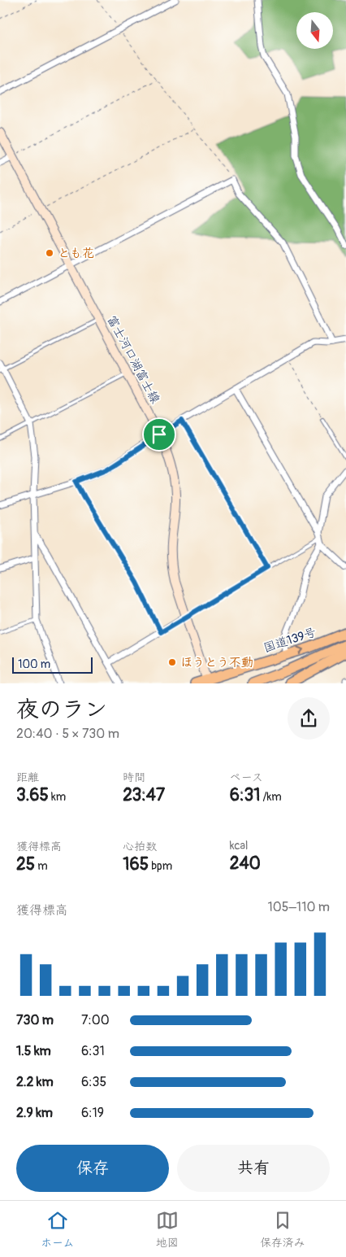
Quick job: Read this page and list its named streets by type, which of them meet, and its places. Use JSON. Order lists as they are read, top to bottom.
{
  "streets": {
    "highway": ["国道139号"],
    "main road": ["富士河口湖富士線"]
  },
  "crossings": [
    ["富士河口湖富士線", "国道139号"]
  ],
  "places": ["とも花", "ほうとう不動"],
  "scale_bar": "100 m",
  "north": "bottom",
  "page": {
    "scale": "100 m",
    "heading": ["夜のラン", "20:40 · 5 × 730 m"],
    "stats": [
      ["距離", "3.65 km"],
      ["時間", "23:47"],
      ["ペース", "6:31 /km"],
      ["獲得標高", "25 m"],
      ["心拍数", "165 bpm"],
      ["kcal", "240"]
    ],
    "chart": ["獲得標高", "105–110 m"],
    "list": [
      {
        "name": "730 m",
        "note": "7:00"
      },
      {
        "name": "1.5 km",
        "note": "6:31"
      },
      {
        "name": "2.2 km",
        "note": "6:35"
      },
      {
        "name": "2.9 km",
        "note": "6:19"
      }
    ],
    "buttons": ["保存", "共有"],
    "tabs": ["ホーム", "地図", "保存済み"]
  }
}
